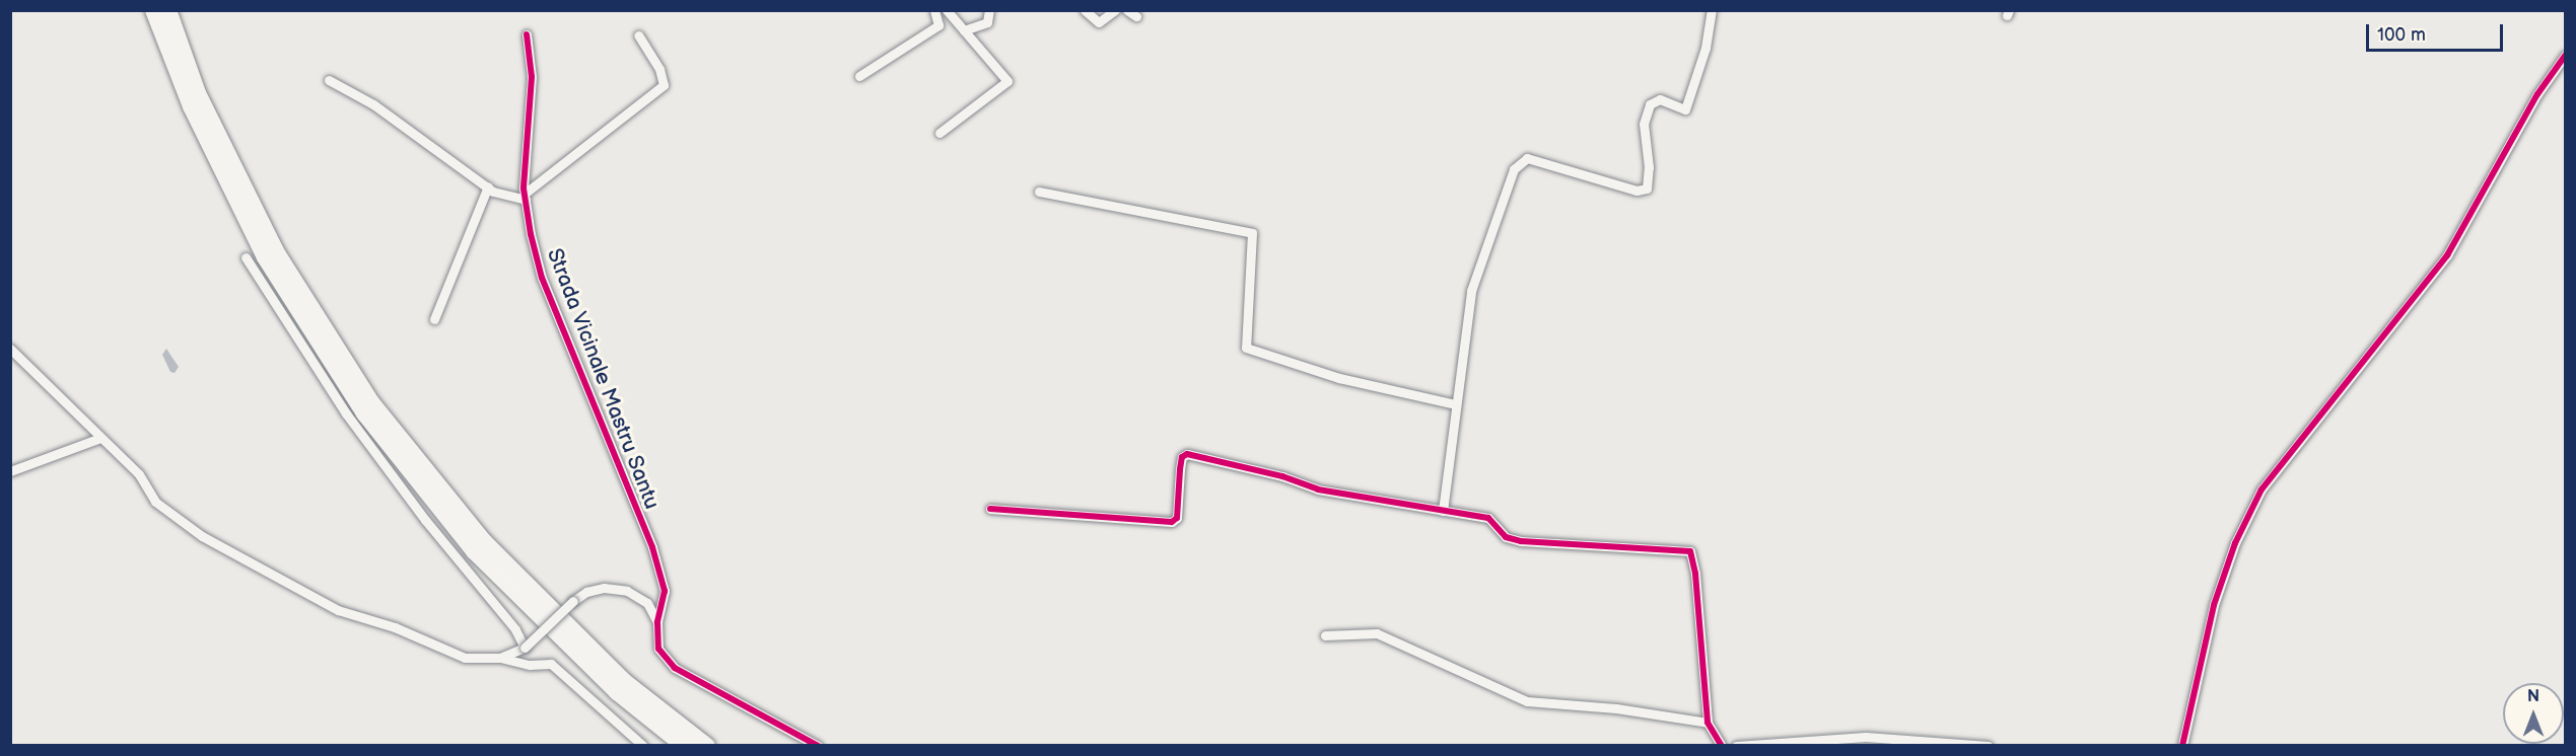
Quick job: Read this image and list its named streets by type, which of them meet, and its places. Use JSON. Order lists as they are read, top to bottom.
{
  "streets": {
    "street": ["Strada Vicinale Mastru Santu"]
  },
  "scale_bar": "100 m",
  "north": "top"
}
